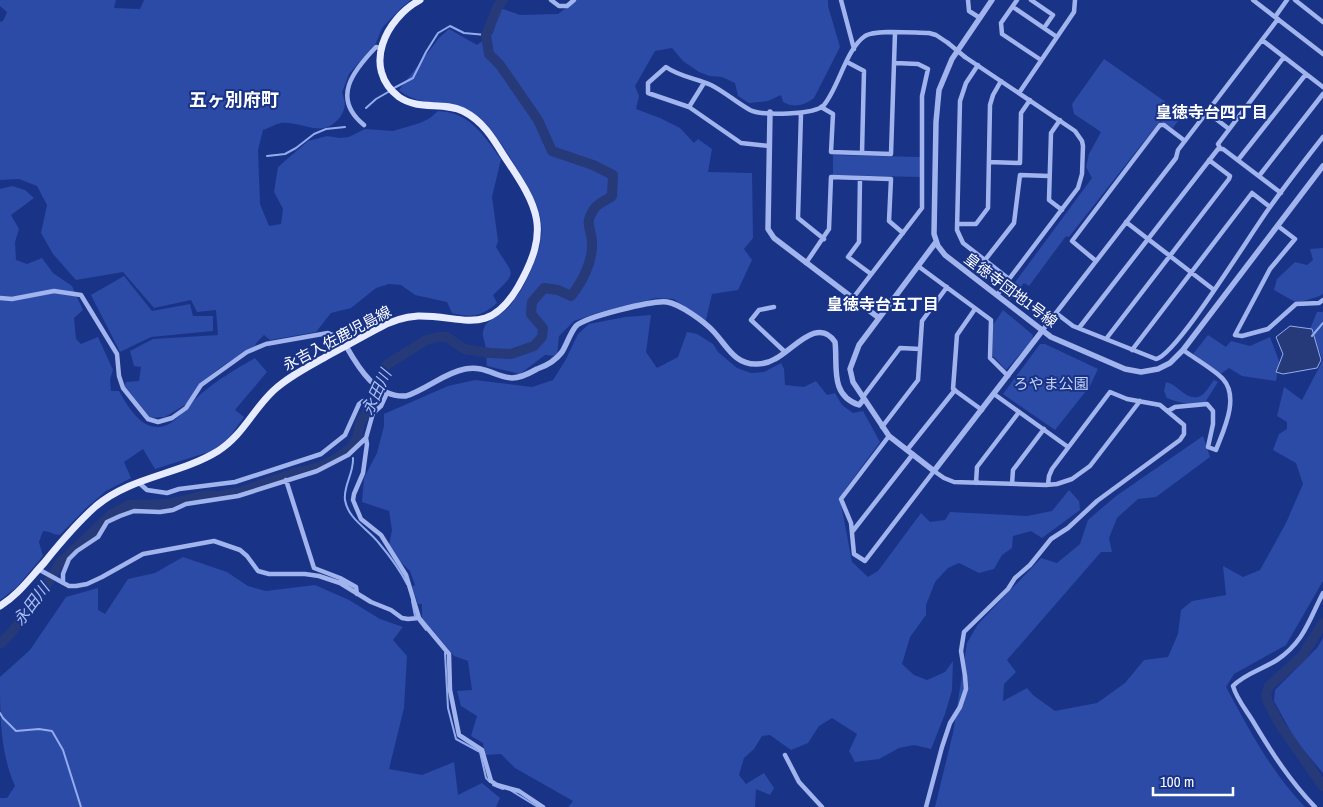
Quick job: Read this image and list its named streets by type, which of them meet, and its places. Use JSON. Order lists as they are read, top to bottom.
{
  "streets": {
    "main road": ["永吉入佐鹿児島線"],
    "street": ["皇徳寺団地1号線"]
  },
  "districts": ["五ヶ別府町", "皇徳寺台四丁目", "皇徳寺台五丁目"],
  "water": ["永田川"],
  "parks": ["ろやま公園"],
  "scale_bar": "100 m"
}
